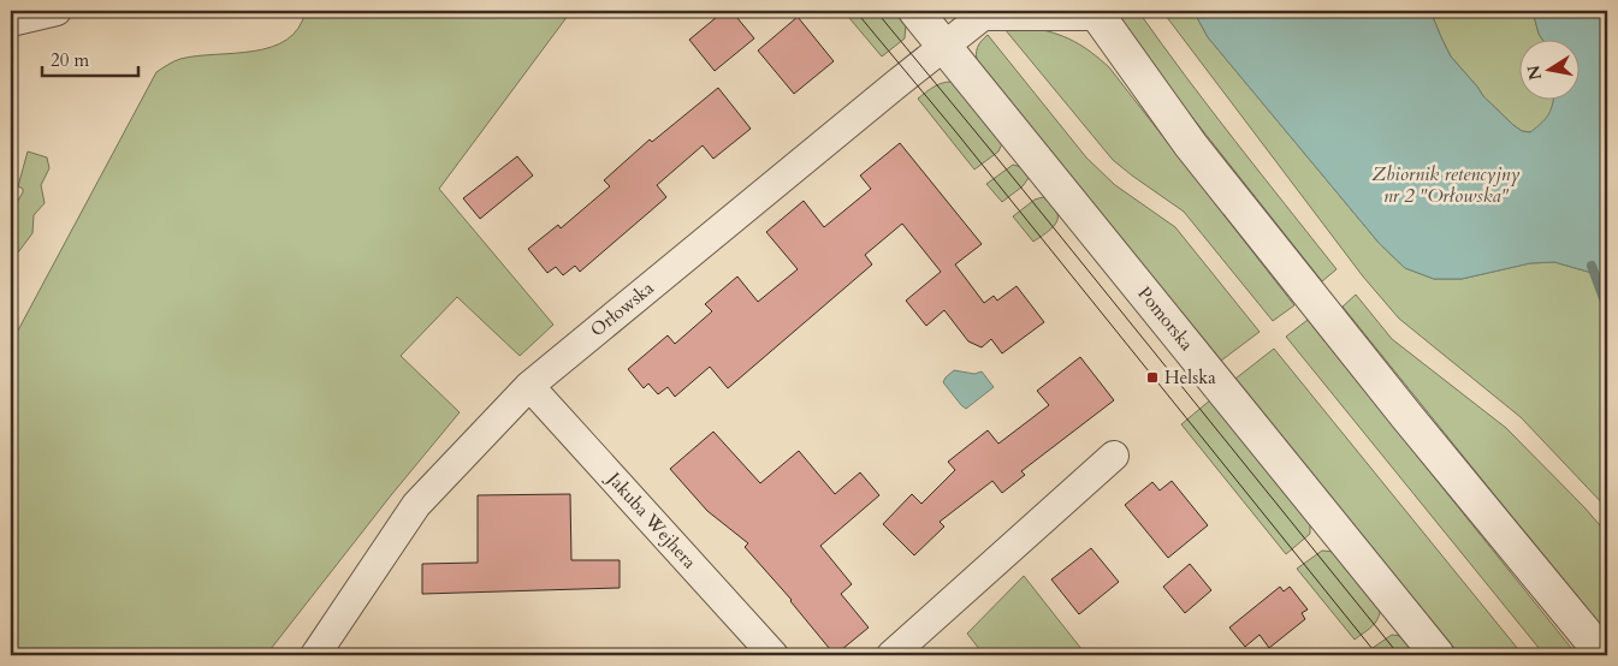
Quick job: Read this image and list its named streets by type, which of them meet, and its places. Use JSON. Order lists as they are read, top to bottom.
{
  "streets": {
    "street": ["Orłowska", "Pomorska", "Jakuba Wejhera"]
  },
  "crossings": [
    ["Orłowska", "Pomorska"],
    ["Orłowska", "Jakuba Wejhera"]
  ],
  "water": ["Zbiornik retencyjny nr 2 \"Orłowska\""],
  "places": {
    "transit": ["Helska"]
  },
  "scale_bar": "20 m",
  "north": "left"
}
